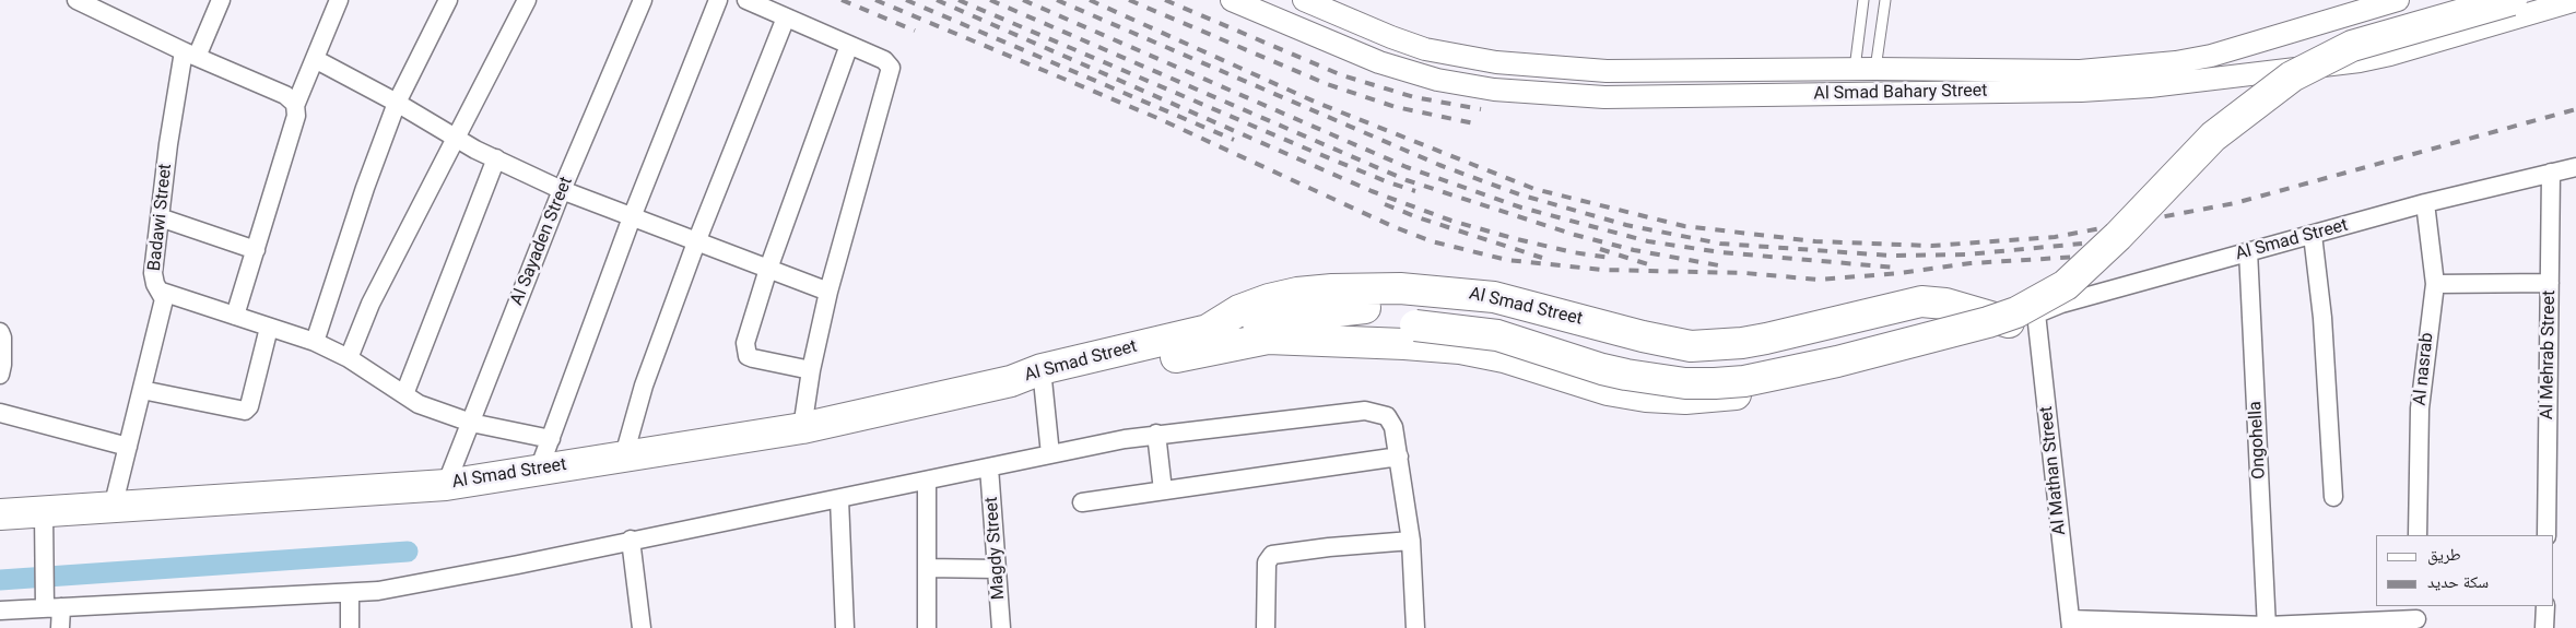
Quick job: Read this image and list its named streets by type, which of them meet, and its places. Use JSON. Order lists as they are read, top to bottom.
{
  "streets": {
    "highway": ["Al Smad Street"],
    "street": [
      "Al Smad Bahary Street",
      "Badawi Street",
      "Al Sayaden Street",
      "Al Mehrab Street",
      "Al nasrab",
      "Ongohella",
      "Al Mathan Street",
      "Magdy Street"
    ]
  },
  "crossings": [
    ["Badawi Street", "Al Smad Street"],
    ["Al Smad Street", "Al Sayaden Street"],
    ["Al Smad Street", "Al Mehrab Street"],
    ["Al Smad Street", "Al nasrab"],
    ["Al Smad Street", "Ongohella"],
    ["Al Smad Street", "Al Mathan Street"]
  ],
  "legend": ["طريق", "سكة حديد"]
}
